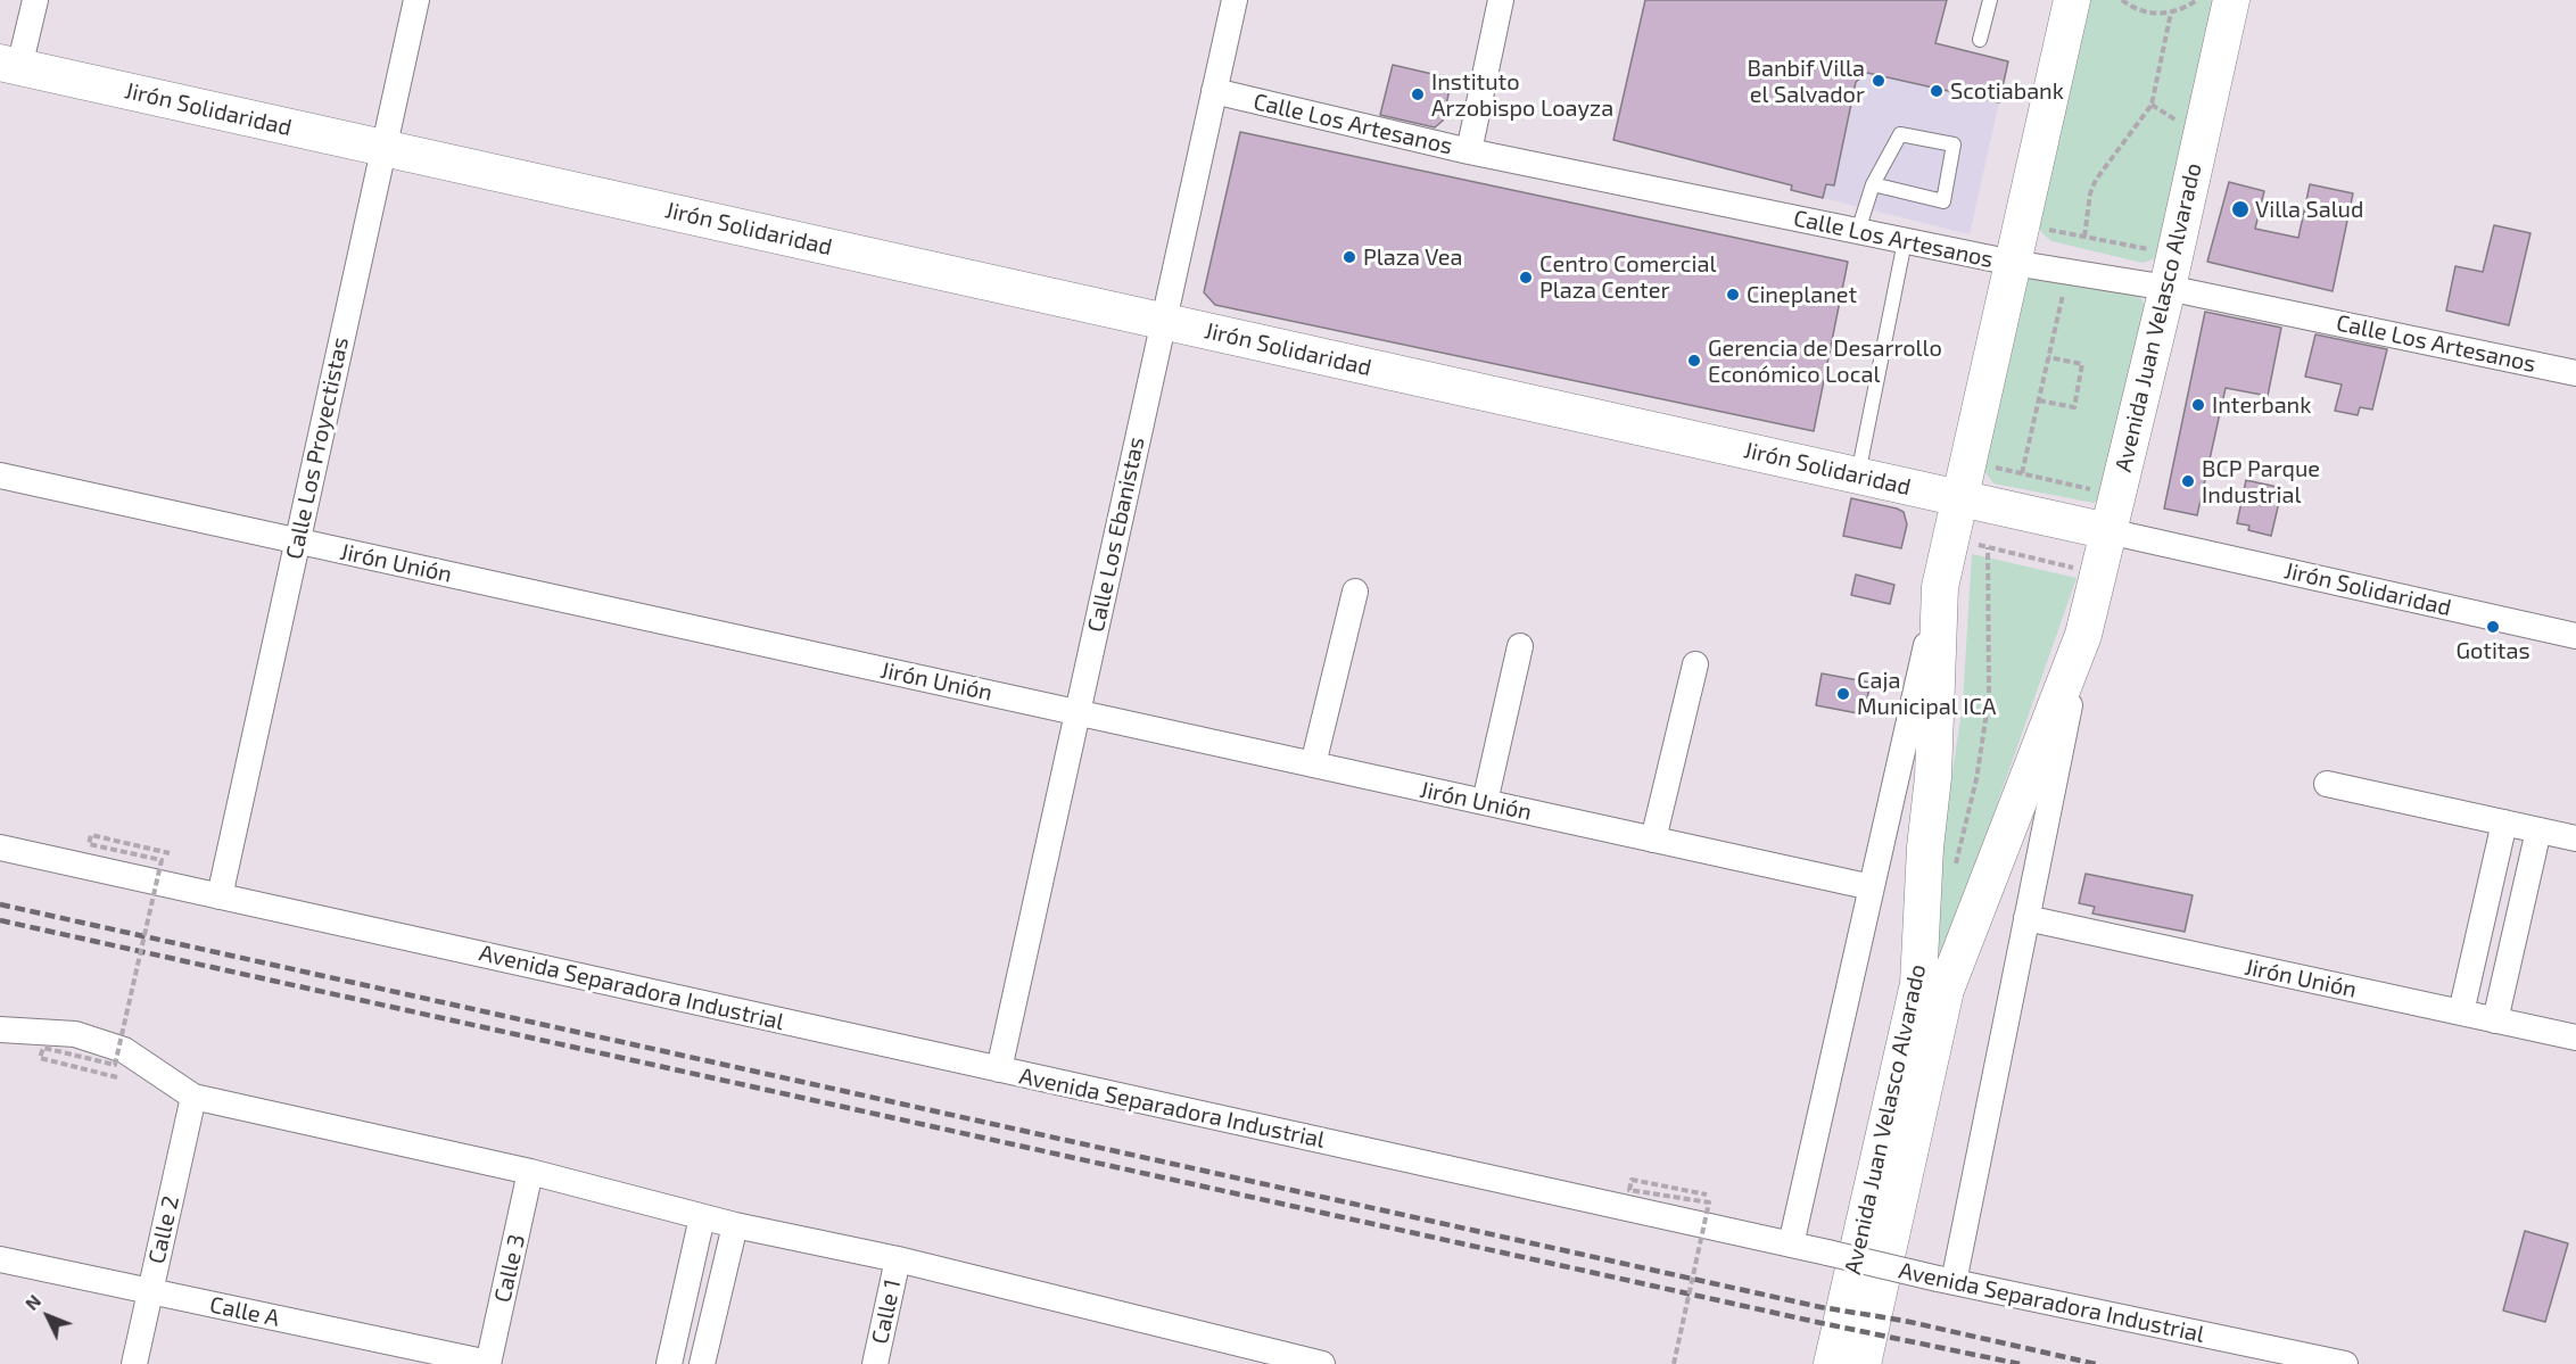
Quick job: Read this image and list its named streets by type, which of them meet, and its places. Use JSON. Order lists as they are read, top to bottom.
{
  "streets": {
    "main road": ["Jirón Solidaridad", "Avenida Juan Velasco Alvarado"],
    "street": [
      "Calle Los Artesanos",
      "Calle Los Proyectistas",
      "Calle Los Ebanistas",
      "Jirón Unión",
      "Avenida Separadora Industrial",
      "Calle 2",
      "Calle 3",
      "Calle A",
      "Calle 1"
    ]
  },
  "crossings": [
    ["Jirón Solidaridad", "Avenida Juan Velasco Alvarado"],
    ["Jirón Solidaridad", "Calle Los Proyectistas"],
    ["Jirón Solidaridad", "Calle Los Ebanistas"],
    ["Calle Los Artesanos", "Avenida Juan Velasco Alvarado"],
    ["Calle Los Artesanos", "Calle Los Ebanistas"],
    ["Avenida Juan Velasco Alvarado", "Jirón Unión"],
    ["Avenida Juan Velasco Alvarado", "Avenida Separadora Industrial"],
    ["Calle Los Proyectistas", "Jirón Unión"],
    ["Calle Los Proyectistas", "Avenida Separadora Industrial"],
    ["Calle Los Ebanistas", "Jirón Unión"],
    ["Calle Los Ebanistas", "Avenida Separadora Industrial"],
    ["Calle 2", "Calle A"],
    ["Calle 3", "Calle A"]
  ],
  "places": [
    "Banbif Villa el Salvador",
    "Scotiabank",
    "Instituto Arzobispo Loayza",
    "Villa Salud",
    "Plaza Vea",
    "Centro Comercial Plaza Center",
    "Cineplanet",
    "Gerencia de Desarrollo Económico Local",
    "Interbank",
    "BCP Parque Industrial",
    "Gotitas",
    "Caja Municipal ICA"
  ],
  "north": "top left"
}
